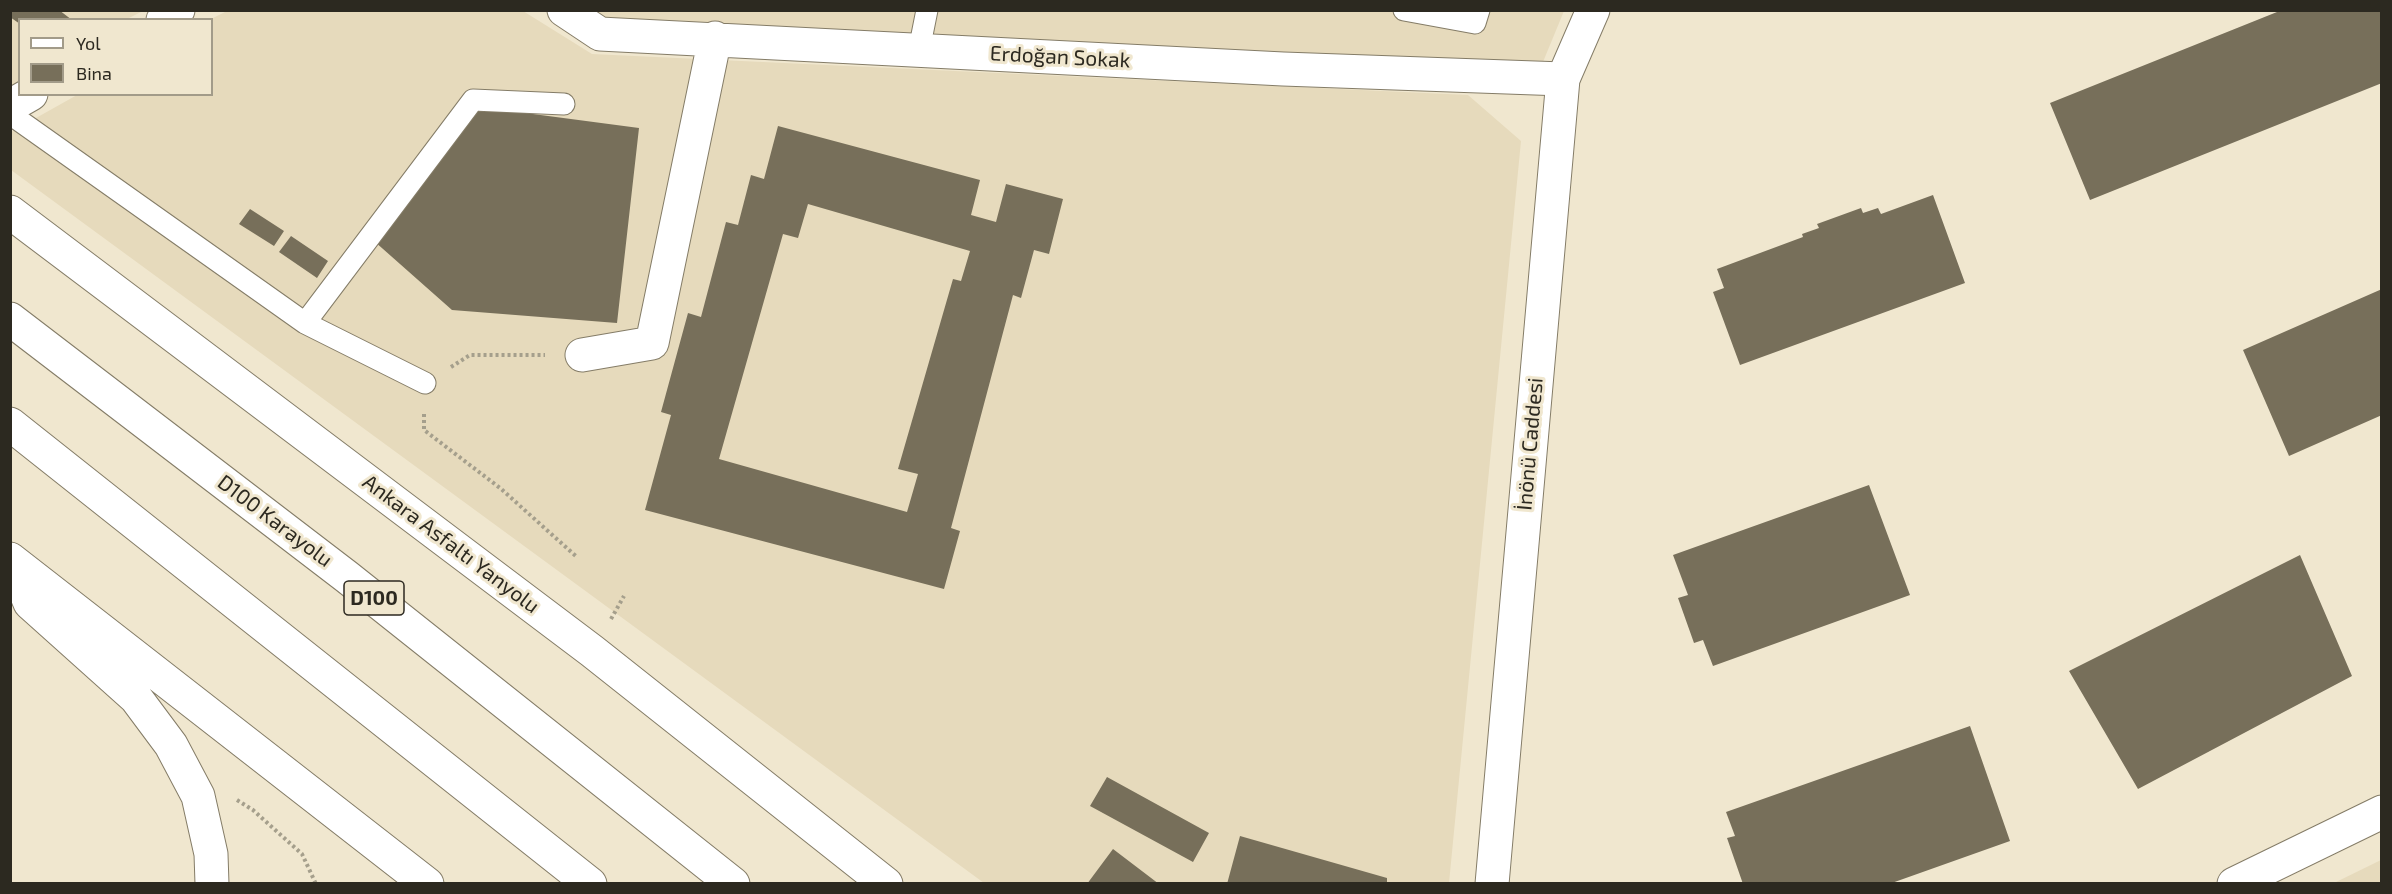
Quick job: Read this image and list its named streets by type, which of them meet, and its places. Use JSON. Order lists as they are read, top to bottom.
{
  "streets": {
    "main road": [
      "Erdoğan Sokak",
      "İnönü Caddesi",
      "D100 Karayolu",
      "Ankara Asfaltı Yanyolu",
      "D100"
    ]
  },
  "crossings": [
    ["Erdoğan Sokak", "İnönü Caddesi"]
  ],
  "legend": ["Yol", "Bina"]
}
